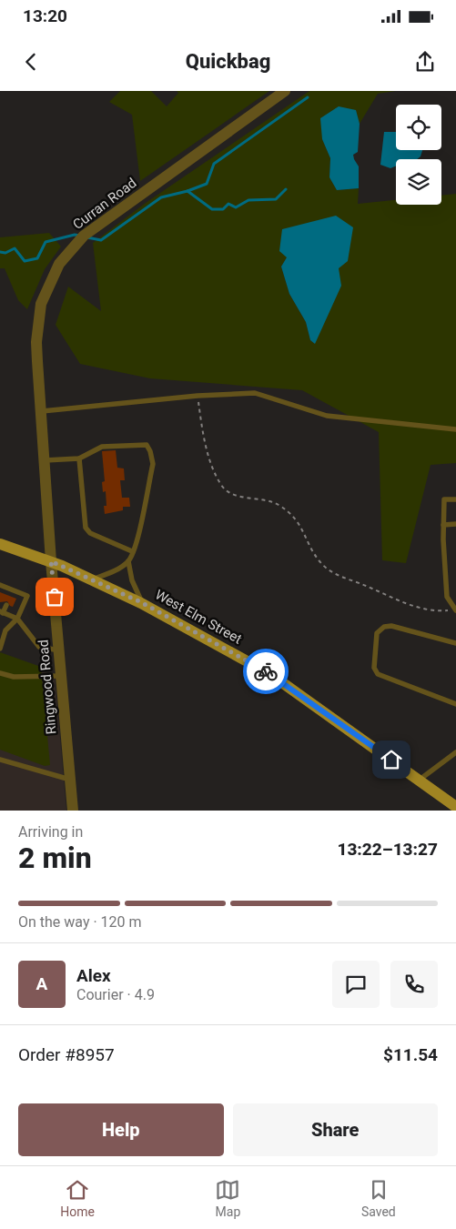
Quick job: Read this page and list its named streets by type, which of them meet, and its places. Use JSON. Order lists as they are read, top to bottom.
{
  "streets": {
    "main road": ["West Elm Street"],
    "street": ["Curran Road", "Ringwood Road"]
  },
  "crossings": [
    ["Curran Road", "West Elm Street"],
    ["Curran Road", "Ringwood Road"],
    ["West Elm Street", "Ringwood Road"]
  ],
  "page": {
    "status": "13:20",
    "header": "Quickbag",
    "heading": ["2 min", "Arriving in", "13:22–13:27"],
    "panel": [
      "Alex",
      "Courier · 4.9",
      "Order #8957",
      "$11.54"
    ],
    "bar": "On the way · 120 m",
    "round": "A",
    "buttons": ["Help", "Share"],
    "tabs": ["Home", "Map", "Saved"]
  }
}
